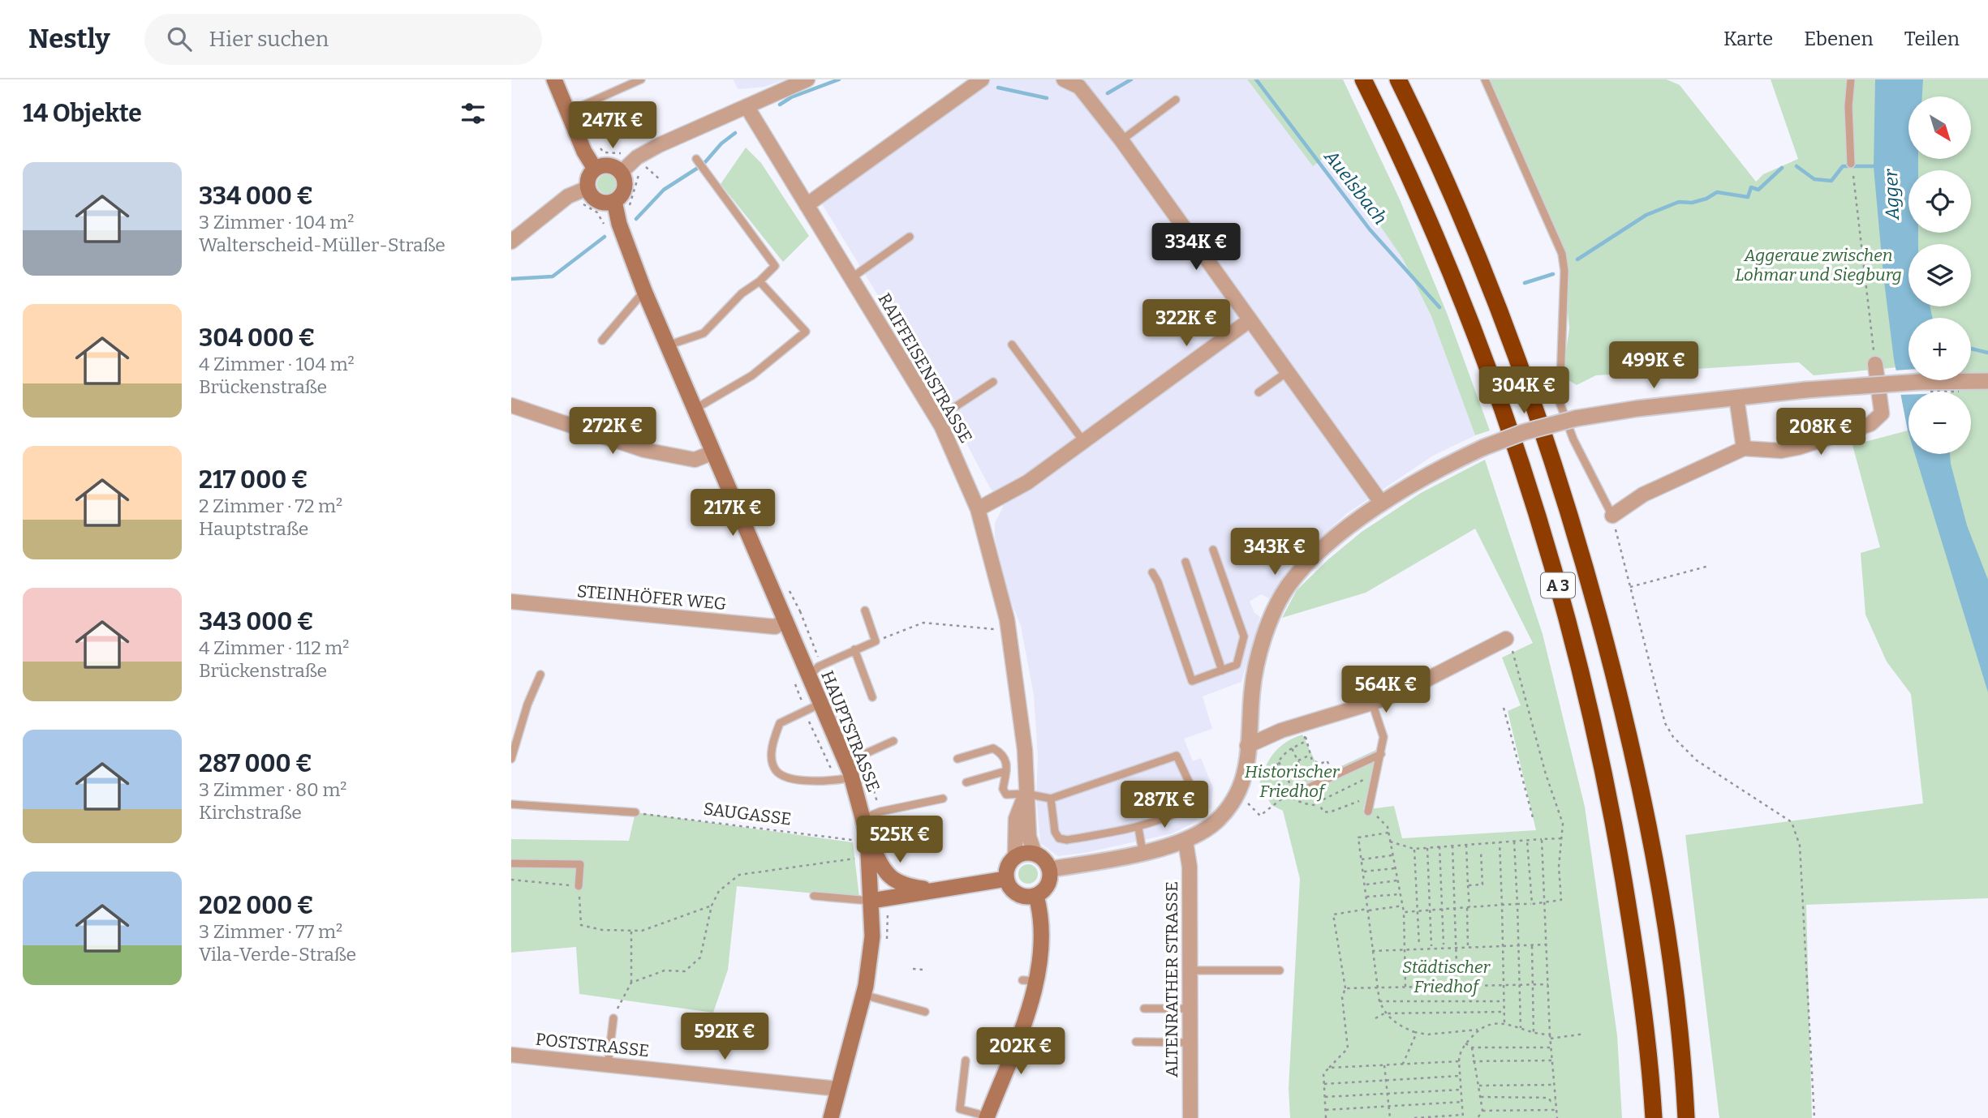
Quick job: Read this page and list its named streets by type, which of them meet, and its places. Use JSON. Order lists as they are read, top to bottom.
{
  "streets": {
    "highway": ["A 3"],
    "main road": ["HAUPTSTRASSE"],
    "street": [
      "RAIFFEISENSTRASSE",
      "STEINHÖFER WEG",
      "ALTENRATHER STRASSE",
      "POSTSTRASSE"
    ],
    "path": ["SAUGASSE"]
  },
  "crossings": [
    ["STEINHÖFER WEG", "HAUPTSTRASSE"],
    ["HAUPTSTRASSE", "SAUGASSE"],
    ["HAUPTSTRASSE", "POSTSTRASSE"]
  ],
  "water": ["Auelsbach", "Agger"],
  "parks": ["Aggeraue zwischen Lohmar und Siegburg", "Historischer Friedhof", "Städtischer Friedhof"],
  "north": "bottom right",
  "page": {
    "header": "Nestly",
    "search": "Hier suchen",
    "nav": ["Karte", "Ebenen", "Teilen"],
    "heading": "14 Objekte",
    "map_buttons": ["+", "−"],
    "price": [
      "247K €",
      "334K €",
      "322K €",
      "499K €",
      "304K €",
      "272K €",
      "208K €",
      "217K €",
      "343K €",
      "564K €",
      "287K €",
      "525K €",
      "592K €",
      "202K €"
    ],
    "list": [
      {
        "name": "334 000 €",
        "note": "3 Zimmer · 104 m² · Walterscheid-Müller-Straße"
      },
      {
        "name": "304 000 €",
        "note": "4 Zimmer · 104 m² · Brückenstraße"
      },
      {
        "name": "217 000 €",
        "note": "2 Zimmer · 72 m² · Hauptstraße"
      },
      {
        "name": "343 000 €",
        "note": "4 Zimmer · 112 m² · Brückenstraße"
      },
      {
        "name": "287 000 €",
        "note": "3 Zimmer · 80 m² · Kirchstraße"
      },
      {
        "name": "202 000 €",
        "note": "3 Zimmer · 77 m² · Vila-Verde-Straße"
      }
    ]
  }
}
